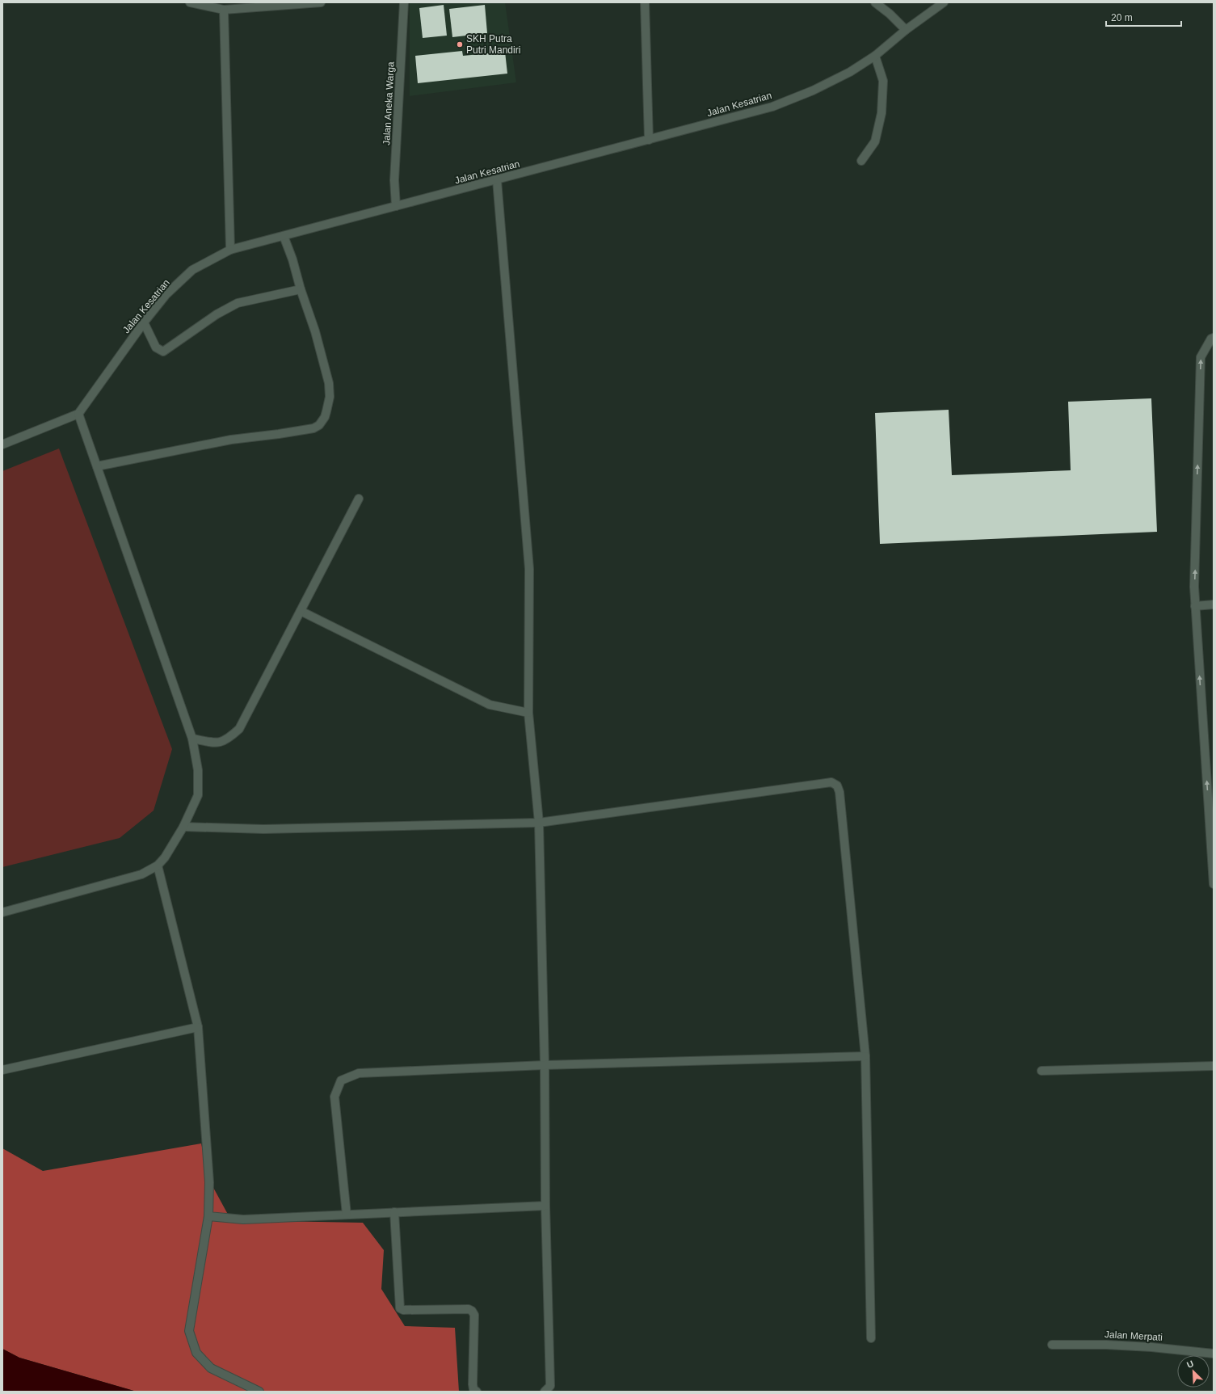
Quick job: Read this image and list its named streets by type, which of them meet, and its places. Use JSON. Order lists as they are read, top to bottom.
{
  "streets": {
    "street": ["Jalan Aneka Warga", "Jalan Kesatrian", "Jalan Merpati"]
  },
  "crossings": [
    ["Jalan Aneka Warga", "Jalan Kesatrian"]
  ],
  "places": ["SKH Putra Putri Mandiri"],
  "scale_bar": "20 m",
  "north": "top left"
}
